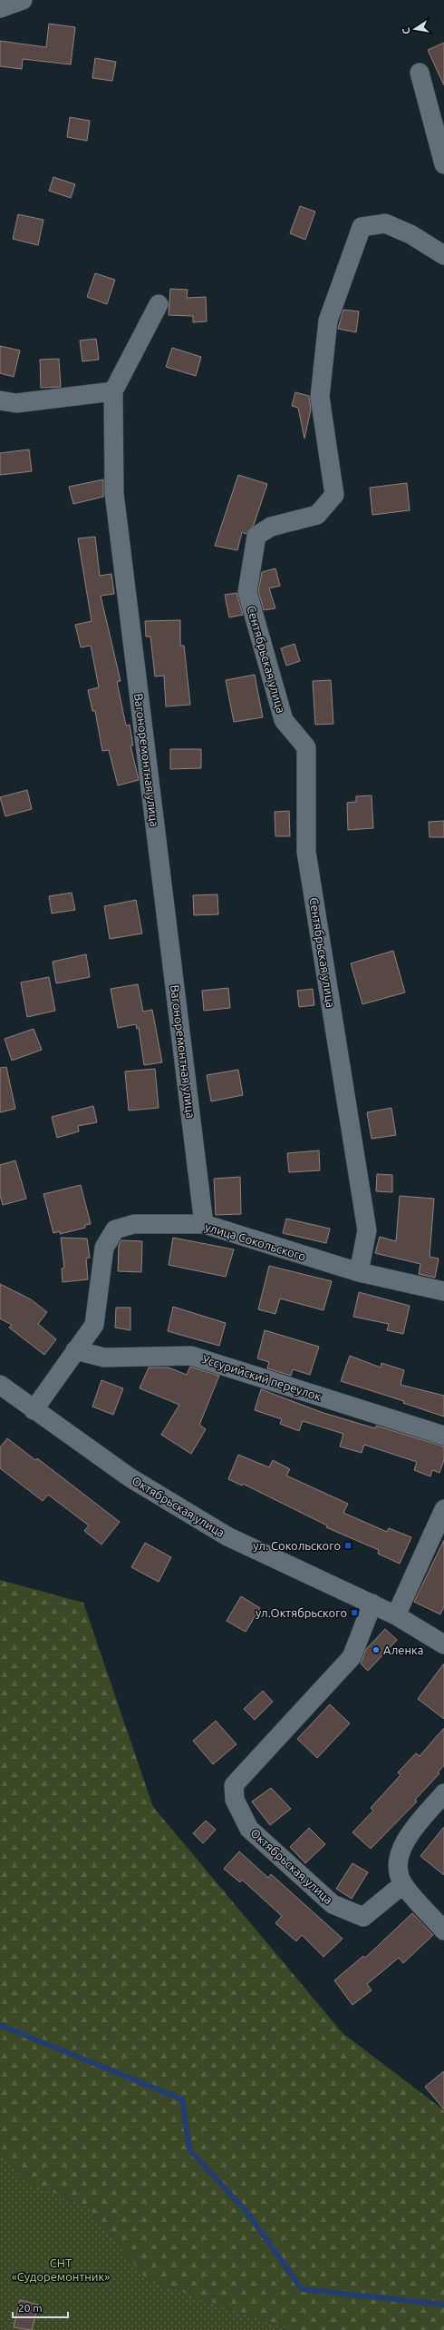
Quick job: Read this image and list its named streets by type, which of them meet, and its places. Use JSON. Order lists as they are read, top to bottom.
{
  "streets": {
    "street": [
      "Сентябрьская улица",
      "Вагоноремонтная улица",
      "улица Сокольского",
      "Уссурийский переулок",
      "Октябрьская улица"
    ]
  },
  "crossings": [
    ["Сентябрьская улица", "улица Сокольского"],
    ["Вагоноремонтная улица", "улица Сокольского"],
    ["улица Сокольского", "Уссурийский переулок"],
    ["улица Сокольского", "Октябрьская улица"]
  ],
  "parks": ["СНТ «Судоремонтник»"],
  "places": {
    "transit": ["ул. Сокольского", "ул.Октябрьского"],
    "other": ["Аленка"]
  },
  "scale_bar": "20 m",
  "north": "left"
}
